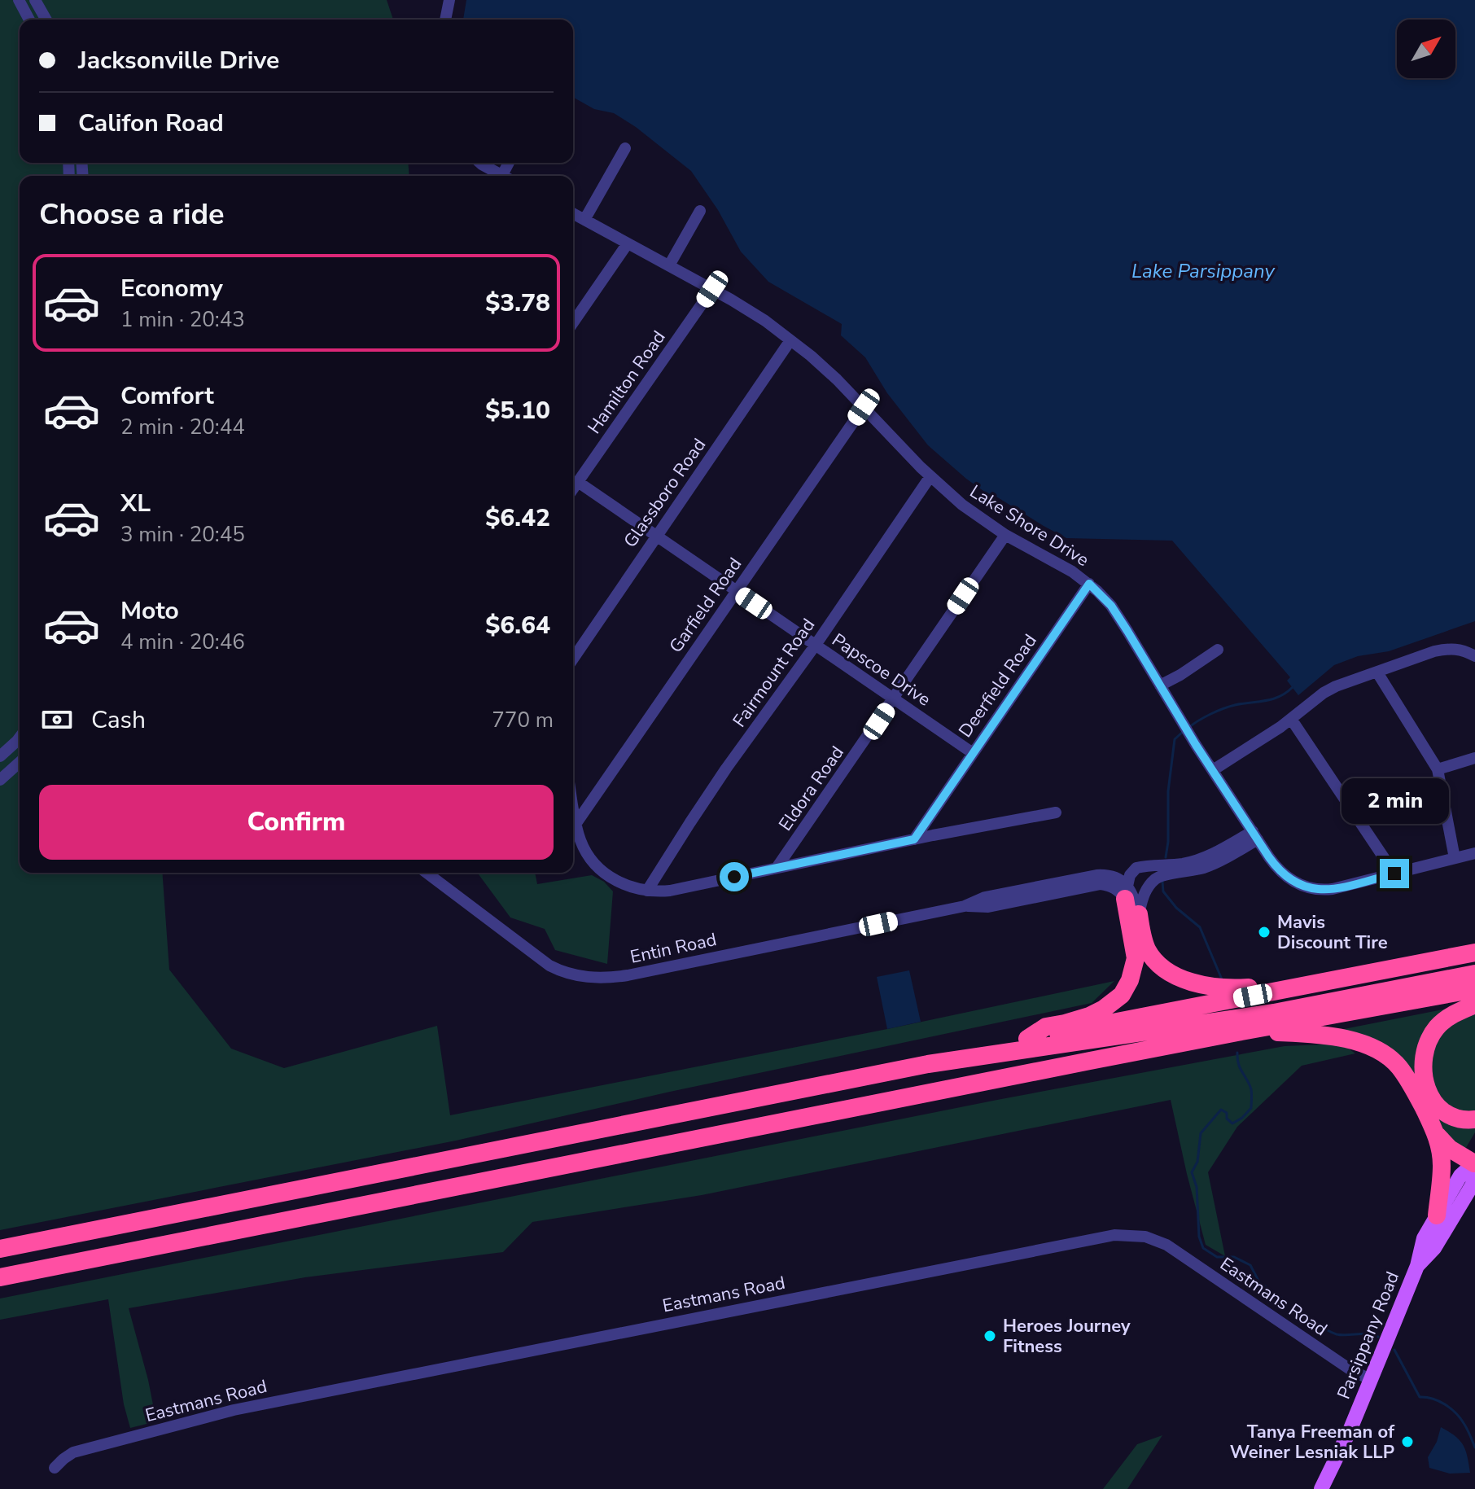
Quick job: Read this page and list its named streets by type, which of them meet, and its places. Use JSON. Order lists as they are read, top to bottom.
{
  "streets": {
    "main road": ["Parsippany Road"],
    "street": [
      "Hamilton Road",
      "Glassboro Road",
      "Lake Shore Drive",
      "Garfield Road",
      "Papscoe Drive",
      "Fairmount Road",
      "Deerfield Road",
      "Eldora Road",
      "Entin Road",
      "Eastmans Road"
    ]
  },
  "crossings": [
    ["Hamilton Road", "Lake Shore Drive"],
    ["Hamilton Road", "Papscoe Drive"],
    ["Glassboro Road", "Lake Shore Drive"],
    ["Glassboro Road", "Papscoe Drive"],
    ["Lake Shore Drive", "Garfield Road"],
    ["Lake Shore Drive", "Fairmount Road"],
    ["Lake Shore Drive", "Deerfield Road"],
    ["Lake Shore Drive", "Eldora Road"],
    ["Garfield Road", "Papscoe Drive"],
    ["Papscoe Drive", "Fairmount Road"],
    ["Papscoe Drive", "Deerfield Road"],
    ["Papscoe Drive", "Eldora Road"],
    ["Eastmans Road", "Parsippany Road"]
  ],
  "water": ["Lake Parsippany"],
  "places": ["Mavis Discount Tire", "Heroes Journey Fitness", "Tanya Freeman of Weiner Lesniak LLP"],
  "north": "top right",
  "page": {
    "banner": ["Jacksonville Drive", "Califon Road"],
    "heading": "Choose a ride",
    "list": [
      {
        "name": "Economy",
        "note": "1 min · 20:43",
        "value": "$3.78"
      },
      {
        "name": "Comfort",
        "note": "2 min · 20:44",
        "value": "$5.10"
      },
      {
        "name": "XL",
        "note": "3 min · 20:45",
        "value": "$6.42"
      },
      {
        "name": "Moto",
        "note": "4 min · 20:46",
        "value": "$6.64"
      }
    ],
    "pay": ["Cash", "770 m"],
    "buttons": "Confirm",
    "bubble": "2 min"
  }
}
